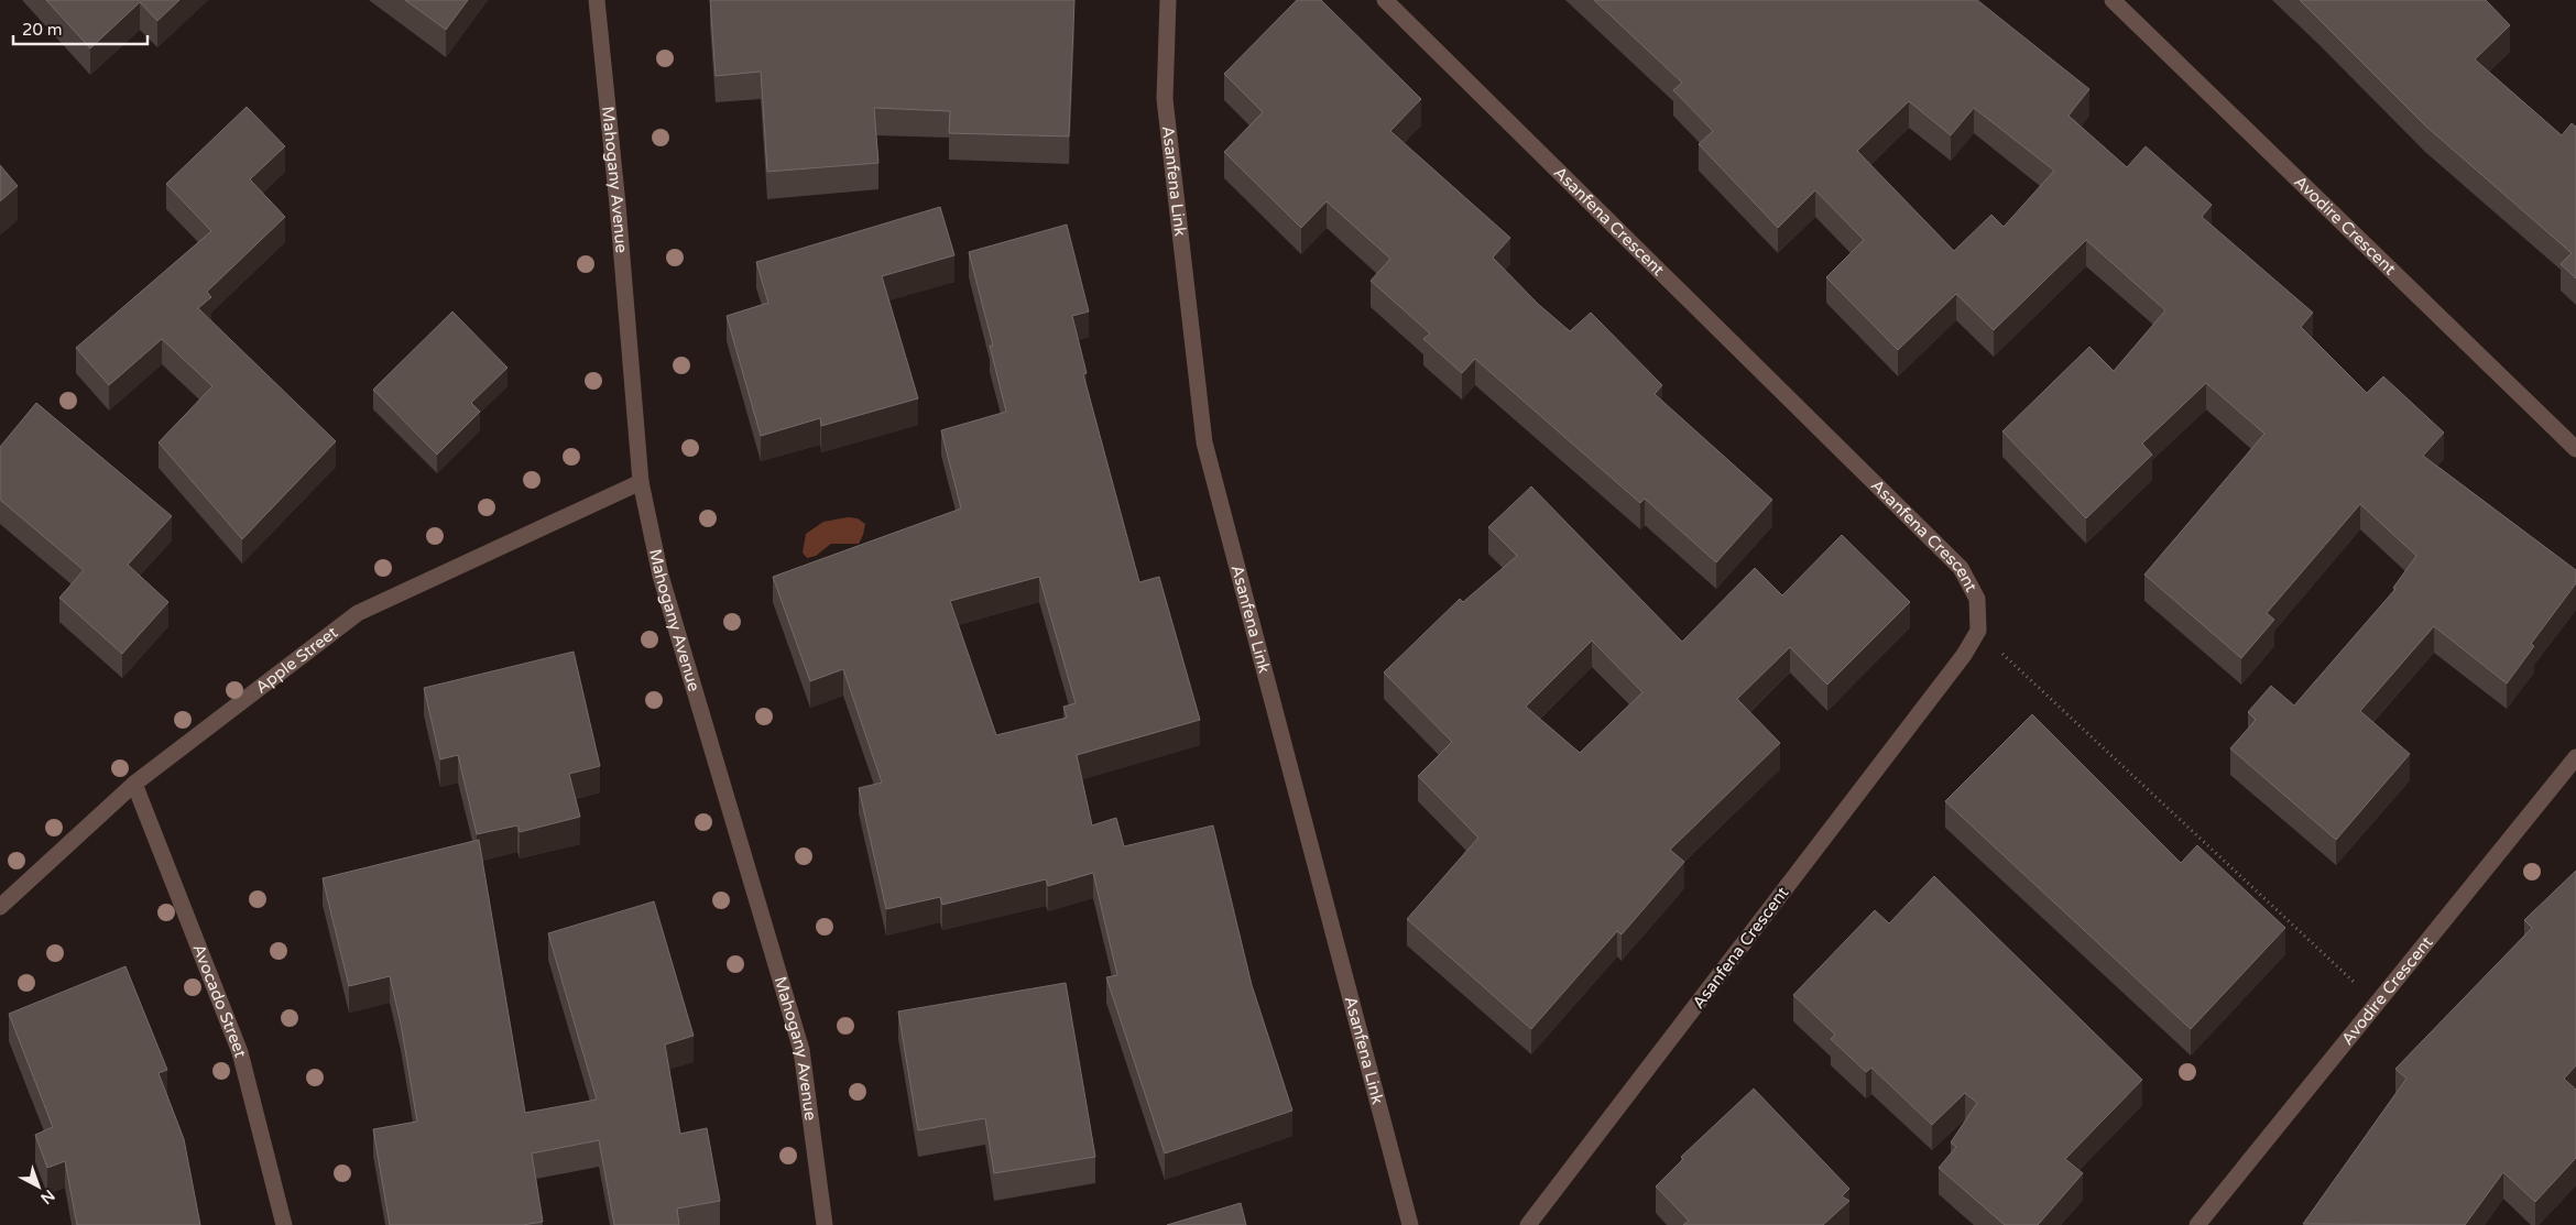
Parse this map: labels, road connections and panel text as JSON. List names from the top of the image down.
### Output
{
  "streets": {
    "street": [
      "Mahogany Avenue",
      "Asanfena Link",
      "Asanfena Crescent",
      "Avodire Crescent",
      "Apple Street",
      "Avocado Street"
    ]
  },
  "crossings": [
    ["Mahogany Avenue", "Apple Street"],
    ["Apple Street", "Avocado Street"]
  ],
  "scale_bar": "20 m",
  "north": "bottom right"
}
